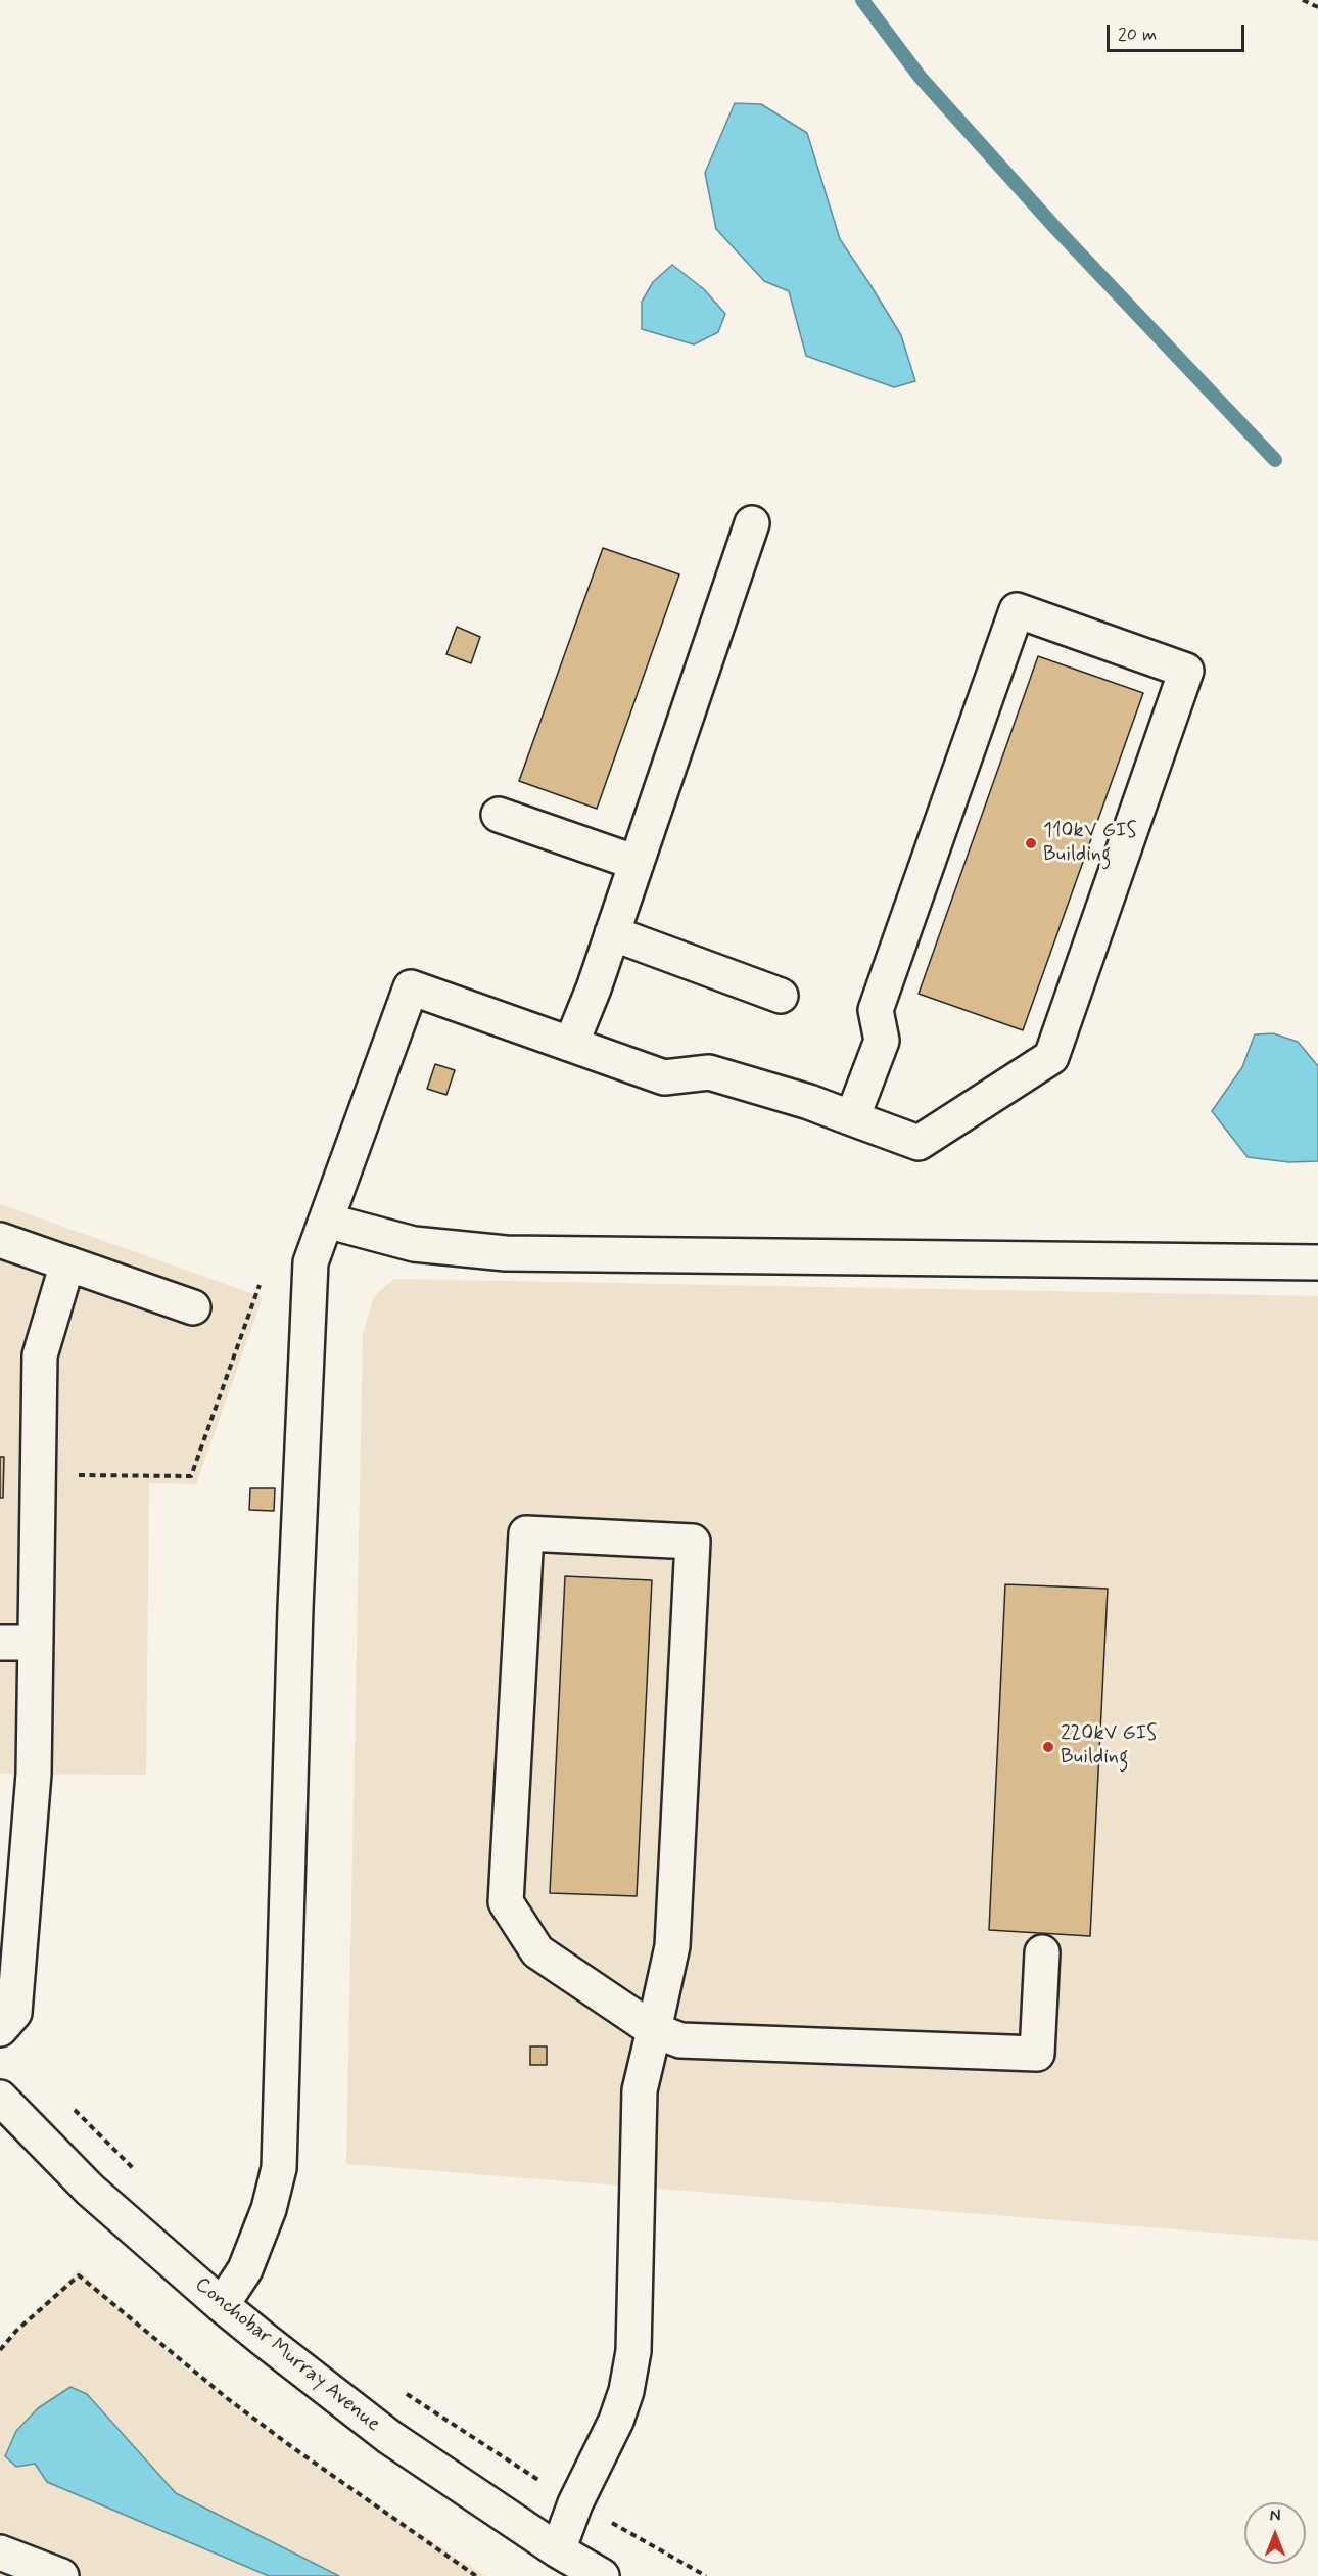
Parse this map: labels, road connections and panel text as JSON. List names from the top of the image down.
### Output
{
  "streets": {
    "street": ["Conchobar Murray Avenue"]
  },
  "places": ["110kV GIS Building", "220kV GIS Building"],
  "scale_bar": "20 m",
  "north": "top"
}
